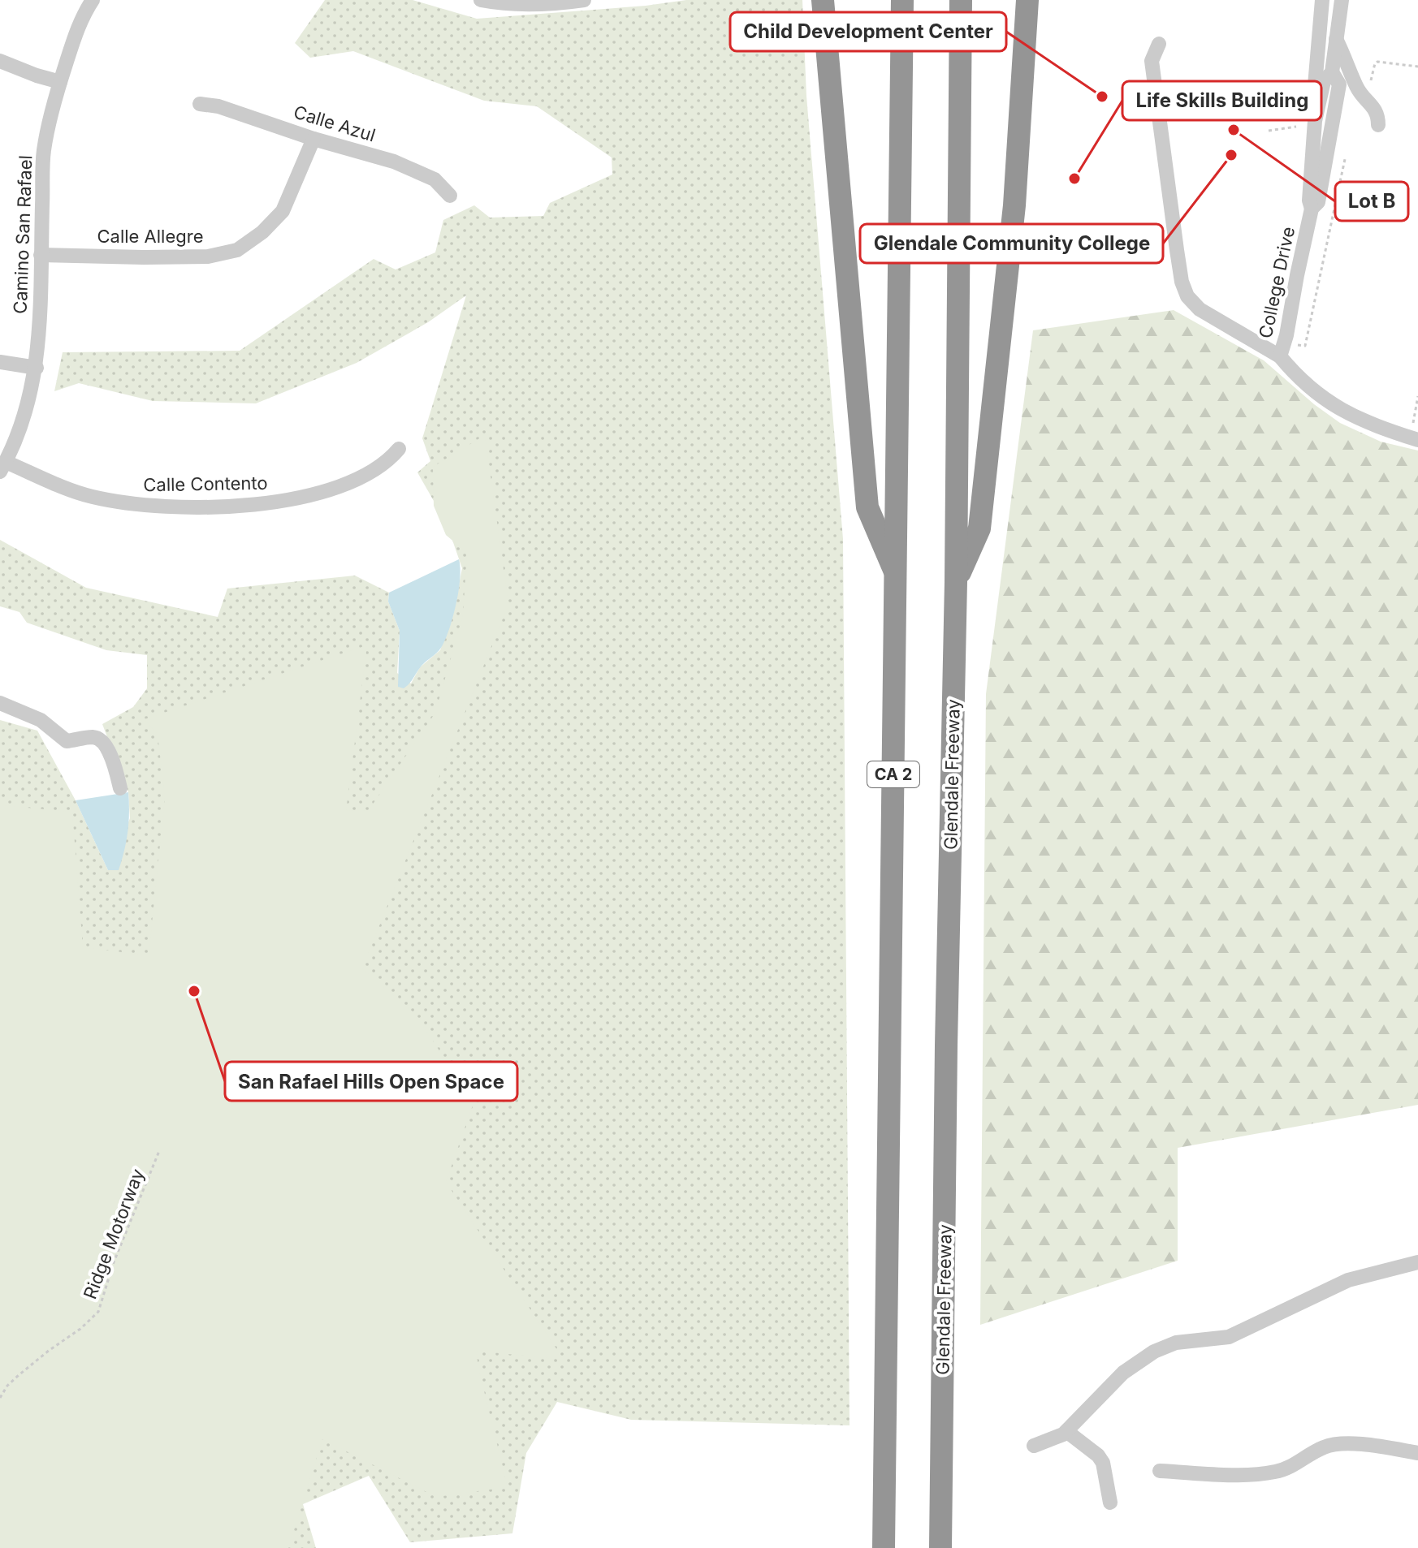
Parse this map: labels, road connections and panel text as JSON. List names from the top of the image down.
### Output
{
  "streets": {
    "highway": ["CA 2", "Glendale Freeway"],
    "street": [
      "Calle Azul",
      "Camino San Rafael",
      "Calle Allegre",
      "College Drive",
      "Calle Contento"
    ],
    "path": ["Ridge Motorway"]
  },
  "crossings": [
    ["Calle Azul", "Calle Allegre"],
    ["Camino San Rafael", "Calle Allegre"],
    ["Camino San Rafael", "Calle Contento"]
  ],
  "places": [
    "Child Development Center",
    "Lot B",
    "Glendale Community College",
    "Life Skills Building",
    "San Rafael Hills Open Space"
  ]
}
